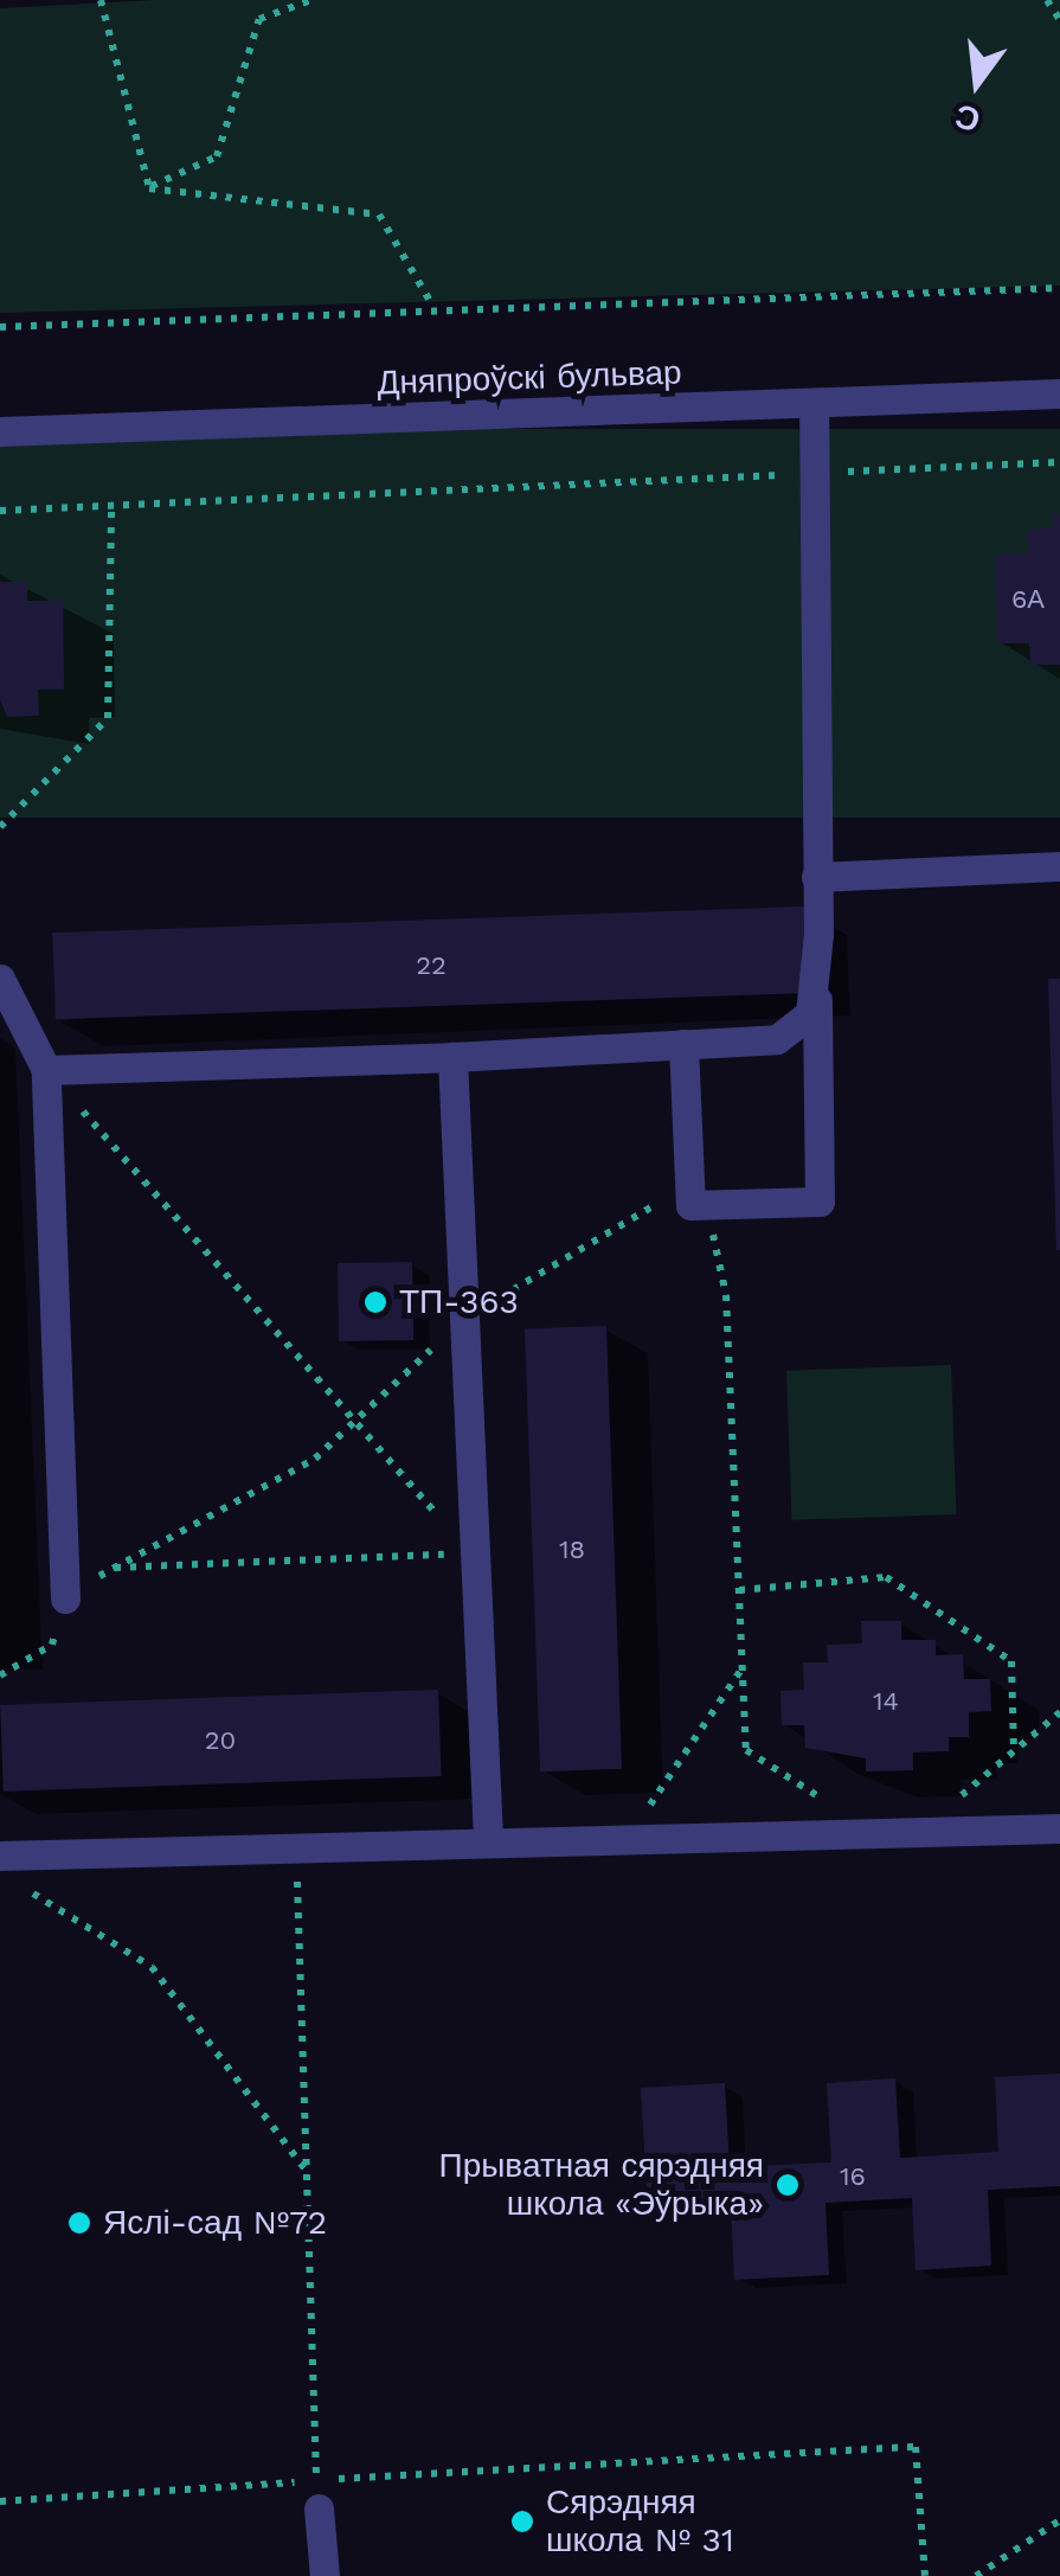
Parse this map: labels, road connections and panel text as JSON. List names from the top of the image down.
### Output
{
  "streets": {
    "street": ["Дняпроўскі бульвар"]
  },
  "places": [
    "ТП-363",
    "Прыватная сярэдняя школа «Эўрыка»",
    "Яслі-сад №72",
    "Сярэдняя школа № 31"
  ],
  "house_numbers": [
    "6А",
    "22",
    "18",
    "14",
    "20",
    "16"
  ],
  "north": "bottom"
}
